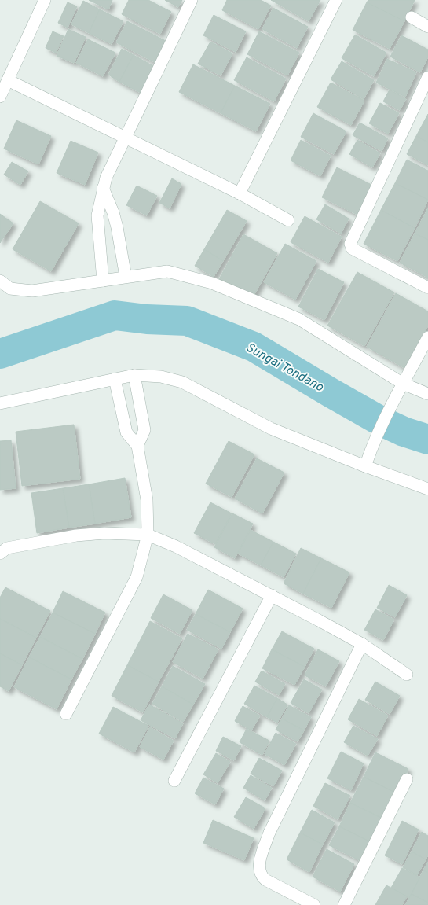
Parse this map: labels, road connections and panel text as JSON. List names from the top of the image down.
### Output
{
  "water": ["Sungai Tondano"]
}
